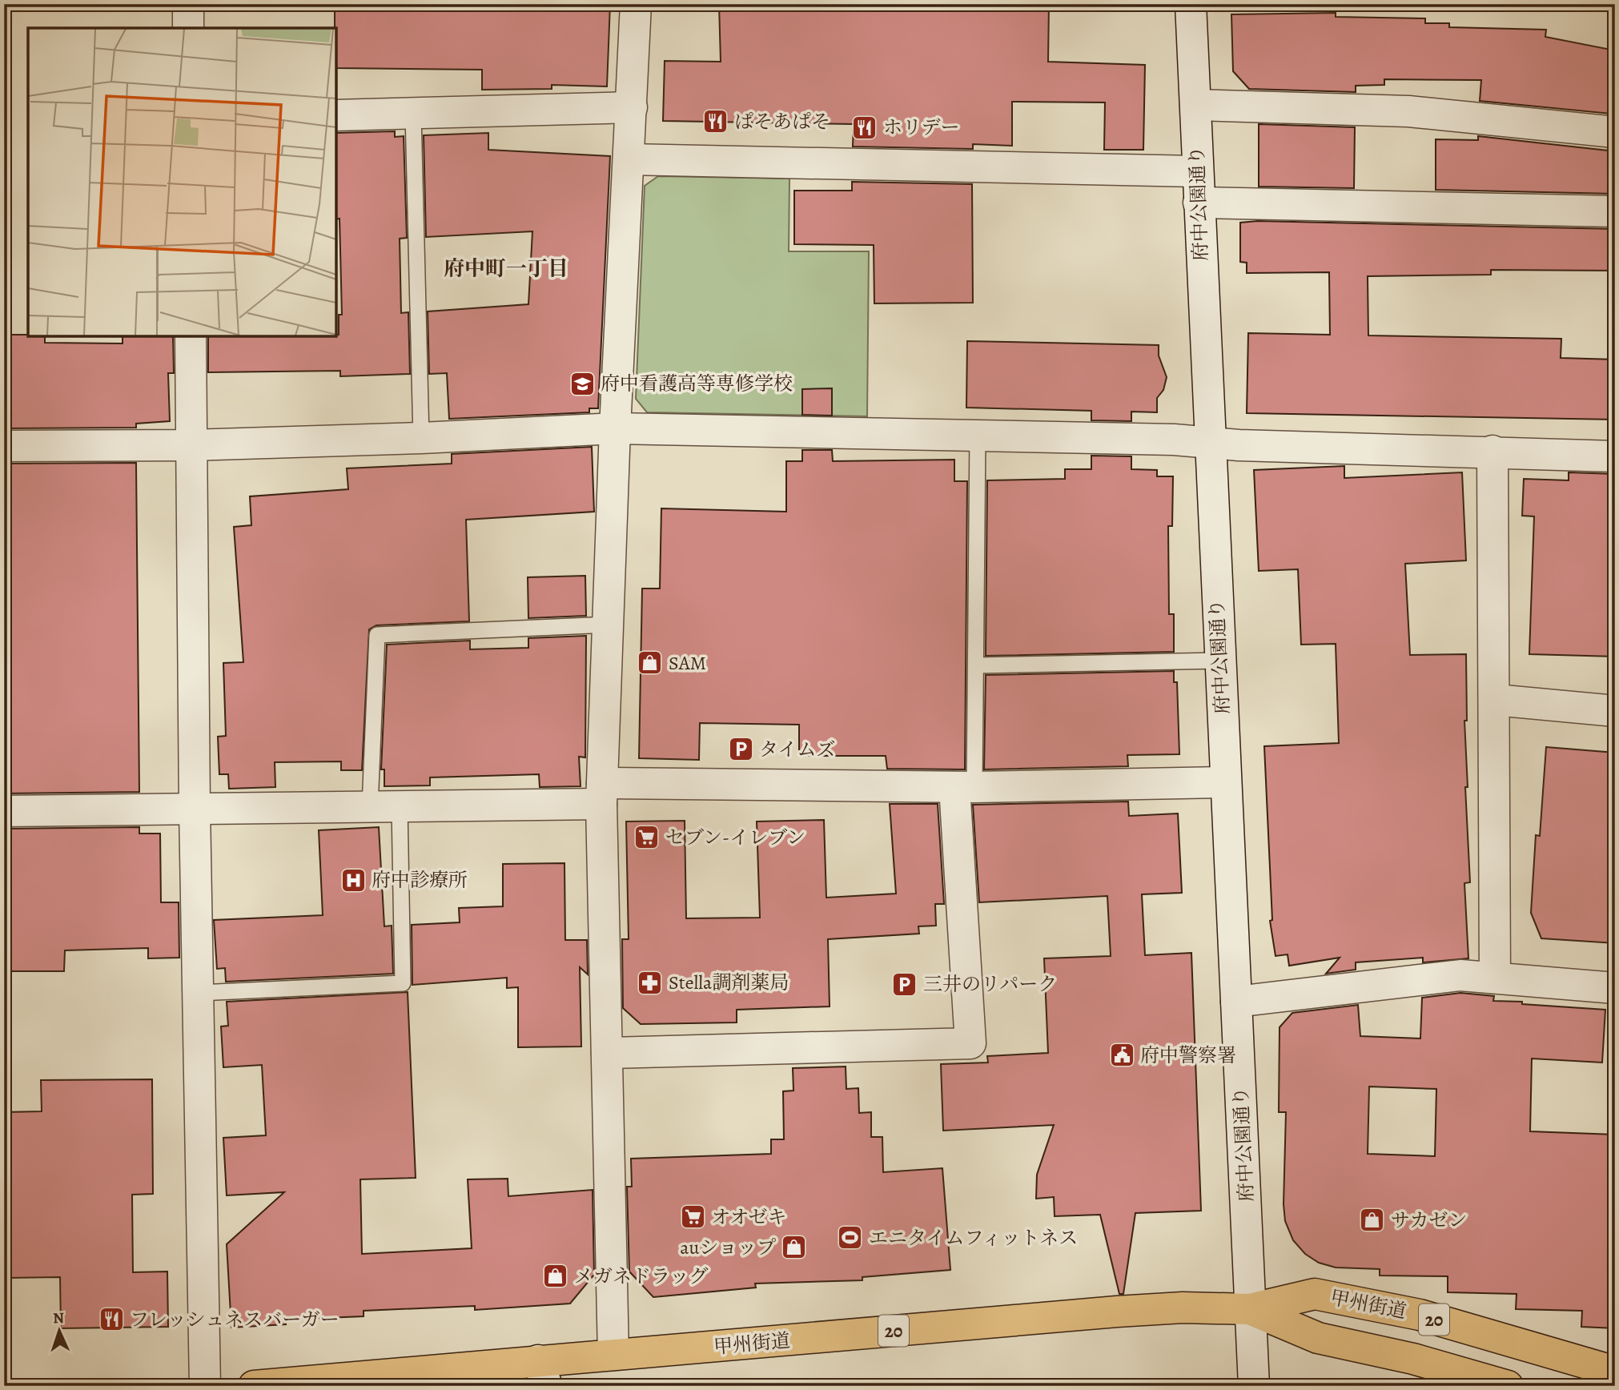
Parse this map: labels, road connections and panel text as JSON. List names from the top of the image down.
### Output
{
  "streets": {
    "highway": ["甲州街道", "20"],
    "street": ["府中公園通り"]
  },
  "crossings": [
    ["府中公園通り", "甲州街道"]
  ],
  "districts": ["府中町一丁目"],
  "places": {
    "restaurant": ["ぱそあぱそ", "ホリデー", "フレッシュネスバーガー"],
    "school or university": ["府中看護高等専修学校"],
    "shop": [
      "SAM",
      "サカゼン",
      "auショップ",
      "メガネドラッグ"
    ],
    "parking": ["タイムズ", "三井のリパーク"],
    "supermarket": ["セブン-イレブン", "オオゼキ"],
    "hospital": ["府中診療所"],
    "pharmacy": ["Stella調剤薬局"],
    "public building": ["府中警察署"],
    "sports": ["エニタイムフィットネス"]
  },
  "north": "top"
}
